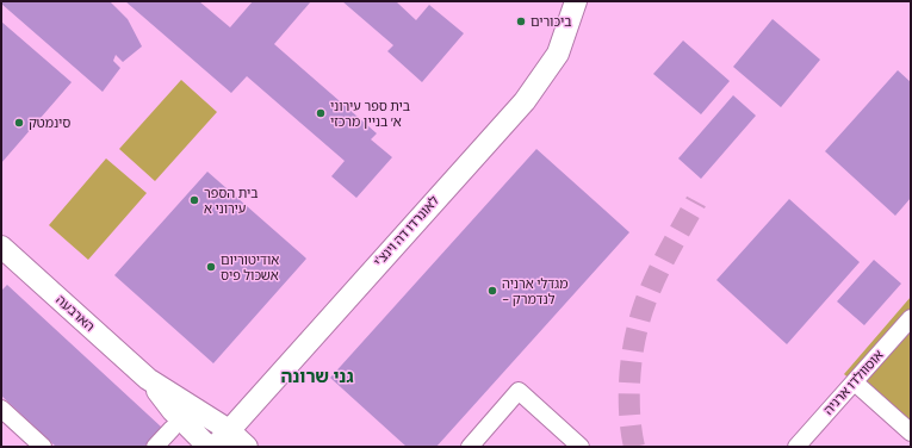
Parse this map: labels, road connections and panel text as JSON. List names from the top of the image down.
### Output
{
  "streets": {
    "street": ["לאונרדו דה וינצ'י", "הארבעה", "אוסוולדו ארניה"]
  },
  "crossings": [
    ["לאונרדו דה וינצ'י", "הארבעה"]
  ],
  "districts": ["גני שרונה"],
  "places": [
    "ביכורים",
    "בית ספר עירוני א׳ בניין מרכזי",
    "סינמטק",
    "בית הספר עירוני א",
    "אודיטוריום אשכול פיס",
    "מגדלי ארניה – לנדמרק"
  ]
}
